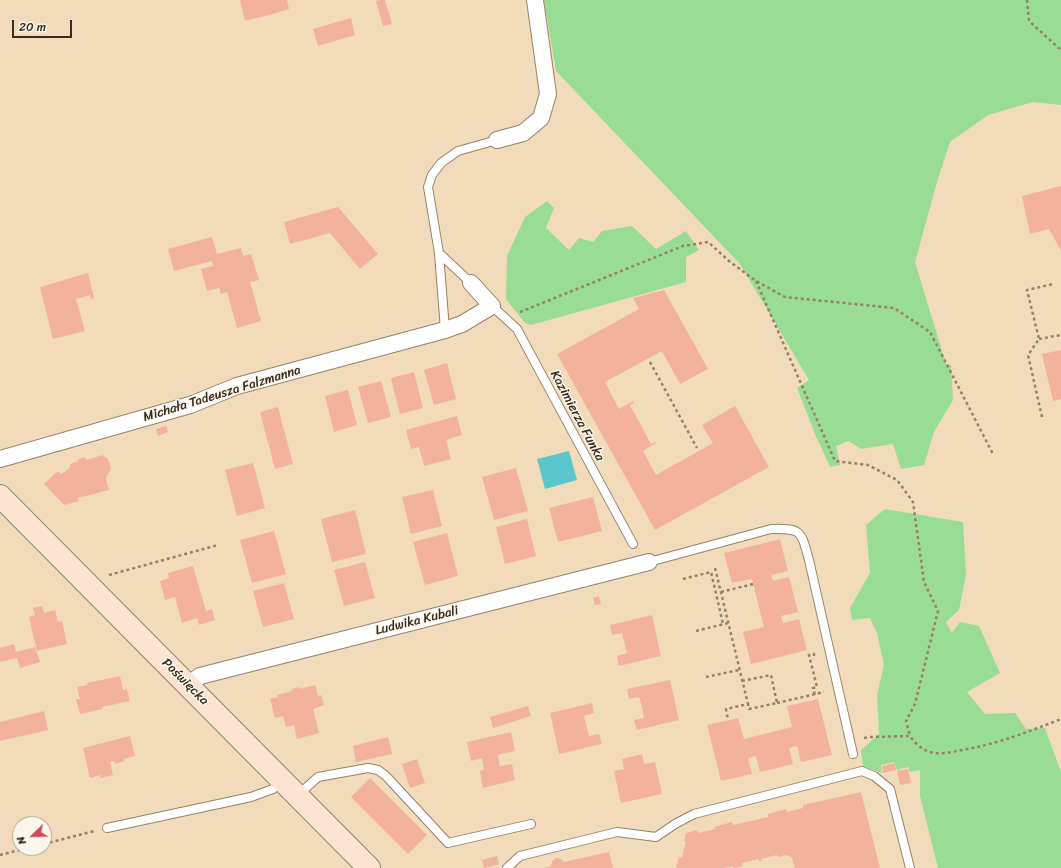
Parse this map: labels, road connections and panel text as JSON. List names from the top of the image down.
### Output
{
  "streets": {
    "street": ["Michała Tadeusza Falzmanna", "Ludwika Kubali", "Poświęcka"],
    "lane": ["Kazimierza Funka"]
  },
  "crossings": [
    ["Michała Tadeusza Falzmanna", "Kazimierza Funka"],
    ["Ludwika Kubali", "Poświęcka"]
  ],
  "scale_bar": "20 m",
  "north": "bottom left"
}
